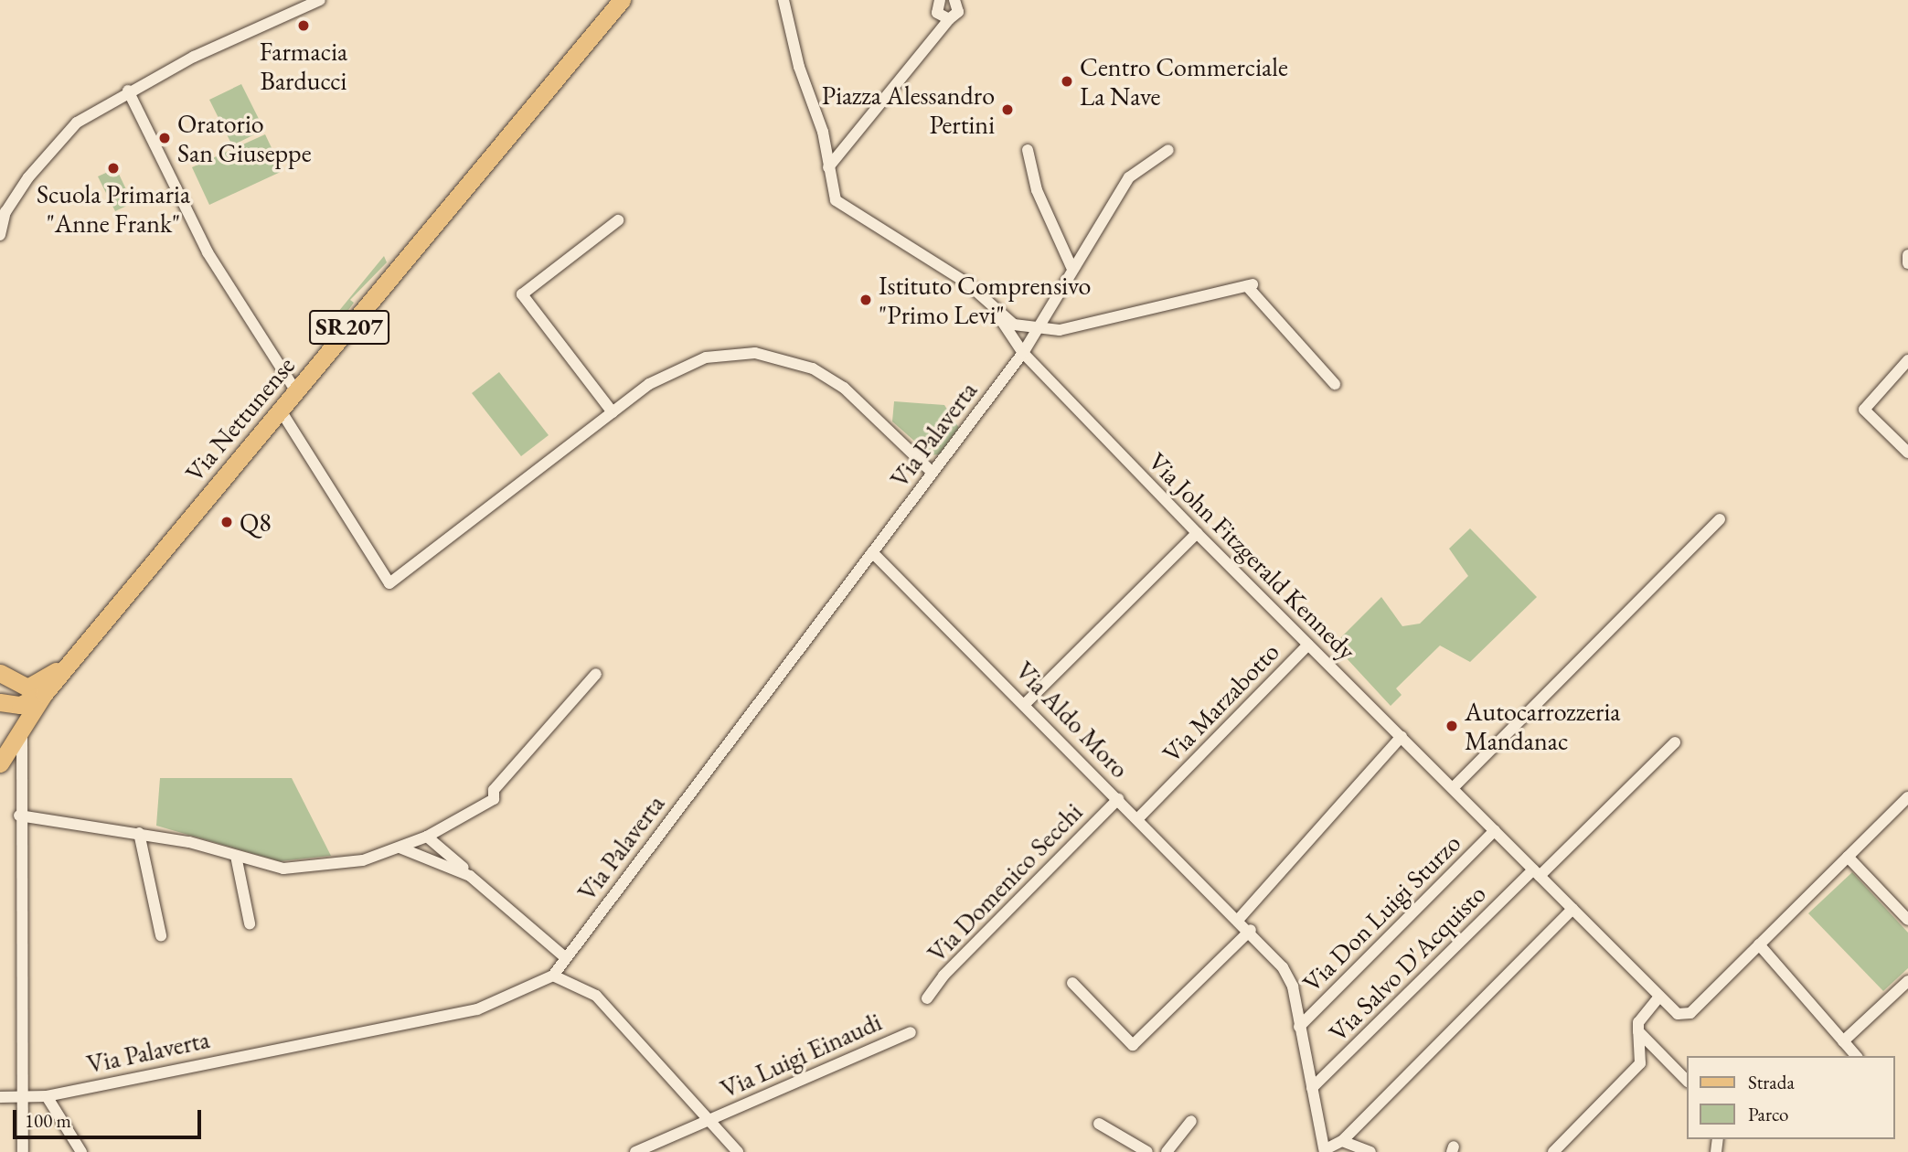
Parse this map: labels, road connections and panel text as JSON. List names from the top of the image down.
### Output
{
  "streets": {
    "main road": ["SR207", "Via Nettunense"],
    "street": [
      "Via Palaverta",
      "Via John Fitzgerald Kennedy",
      "Via Marzabotto",
      "Via Aldo Moro",
      "Via Domenico Secchi",
      "Via Don Luigi Sturzo",
      "Via Salvo D'Acquisto",
      "Via Luigi Einaudi"
    ]
  },
  "crossings": [
    ["Via Palaverta", "Via John Fitzgerald Kennedy"],
    ["Via Palaverta", "Via Aldo Moro"],
    ["Via Palaverta", "Via Luigi Einaudi"],
    ["Via John Fitzgerald Kennedy", "Via Marzabotto"],
    ["Via John Fitzgerald Kennedy", "Via Don Luigi Sturzo"],
    ["Via John Fitzgerald Kennedy", "Via Salvo D'Acquisto"],
    ["Via Marzabotto", "Via Aldo Moro"],
    ["Via Aldo Moro", "Via Domenico Secchi"],
    ["Via Aldo Moro", "Via Don Luigi Sturzo"],
    ["Via Aldo Moro", "Via Salvo D'Acquisto"]
  ],
  "places": [
    "Farmacia Barducci",
    "Centro Commerciale La Nave",
    "Piazza Alessandro Pertini",
    "Oratorio San Giuseppe",
    "Scuola Primaria \"Anne Frank\"",
    "Istituto Comprensivo \"Primo Levi\"",
    "Q8",
    "Autocarrozzeria Mandanac"
  ],
  "legend": ["Strada", "Parco"],
  "scale_bar": "100 m"
}
